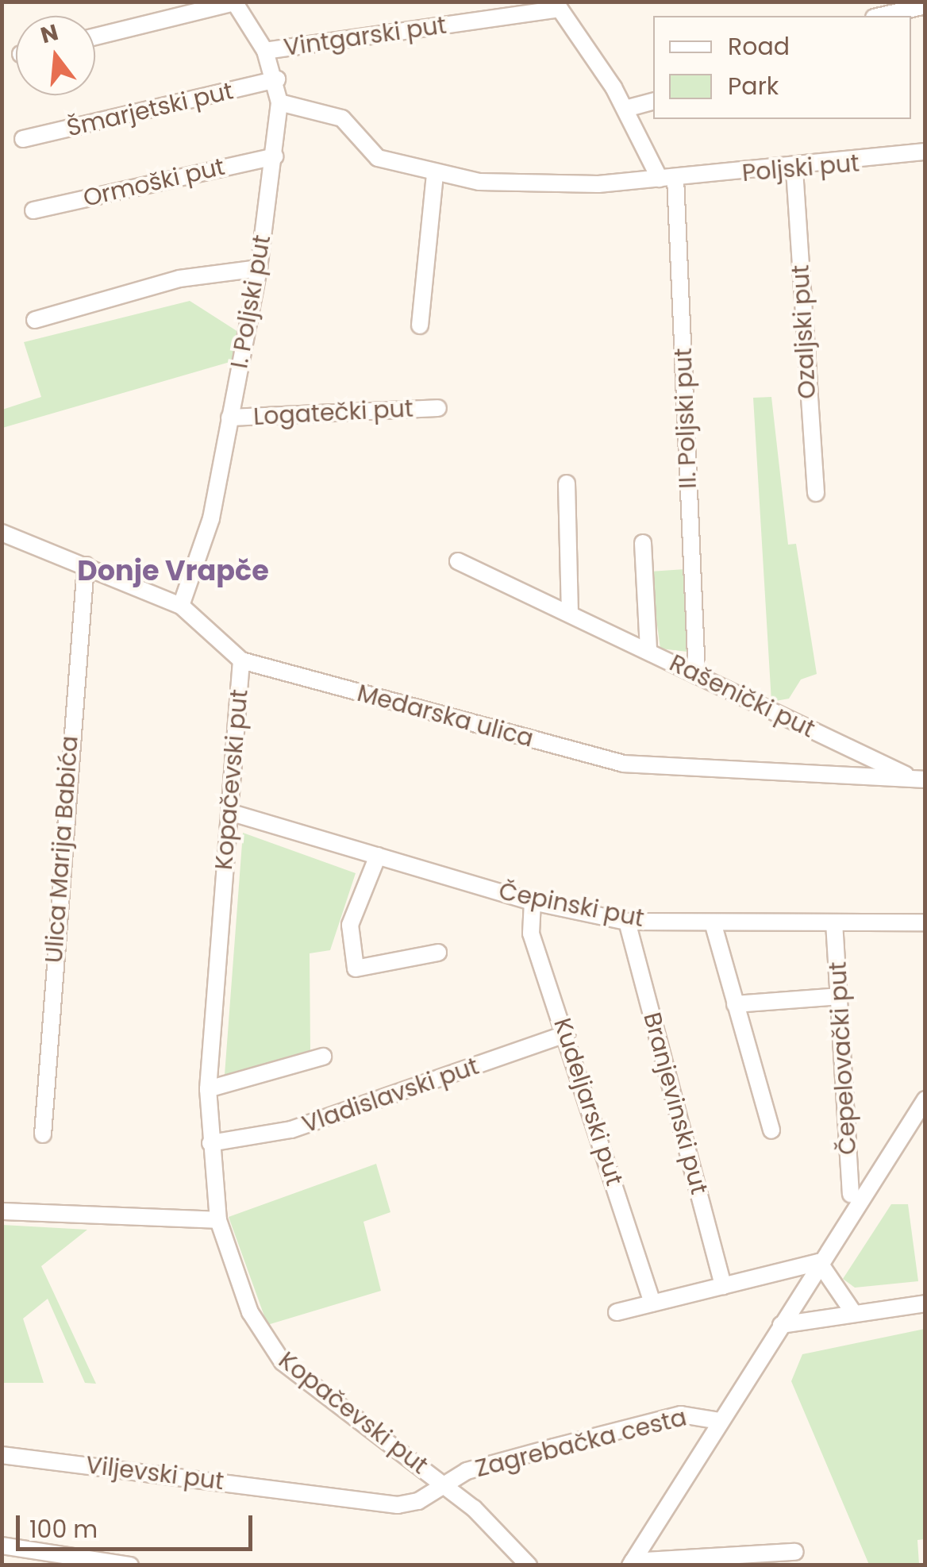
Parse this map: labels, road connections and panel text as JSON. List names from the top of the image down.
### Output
{
  "streets": {
    "street": [
      "Vintgarski put",
      "Šmarjetski put",
      "Poljski put",
      "Ormoški put",
      "I. Poljski put",
      "Ozaljski put",
      "Logatečki put",
      "II. Poljski put",
      "Rašenički put",
      "Medarska ulica",
      "Kopačevski put",
      "Ulica Marija Babića",
      "Čepinski put",
      "Čepelovački put",
      "Vladislavski put",
      "Kudeljarski put",
      "Branjevinski put",
      "Zagrebačka cesta",
      "Viljevski put"
    ]
  },
  "crossings": [
    ["Vintgarski put", "I. Poljski put"],
    ["Vintgarski put", "II. Poljski put"],
    ["Šmarjetski put", "I. Poljski put"],
    ["Poljski put", "Ozaljski put"],
    ["Poljski put", "II. Poljski put"],
    ["Ormoški put", "I. Poljski put"],
    ["I. Poljski put", "Logatečki put"],
    ["I. Poljski put", "Medarska ulica"],
    ["II. Poljski put", "Rašenički put"],
    ["Rašenički put", "Medarska ulica"],
    ["Medarska ulica", "Kopačevski put"],
    ["Medarska ulica", "Ulica Marija Babića"],
    ["Kopačevski put", "Čepinski put"],
    ["Kopačevski put", "Vladislavski put"],
    ["Kopačevski put", "Zagrebačka cesta"],
    ["Kopačevski put", "Viljevski put"],
    ["Čepinski put", "Čepelovački put"],
    ["Čepinski put", "Kudeljarski put"],
    ["Čepinski put", "Branjevinski put"],
    ["Vladislavski put", "Kudeljarski put"],
    ["Zagrebačka cesta", "Viljevski put"]
  ],
  "districts": ["Donje Vrapče"],
  "legend": ["Road", "Park"],
  "scale_bar": "100 m",
  "north": "top"
}
